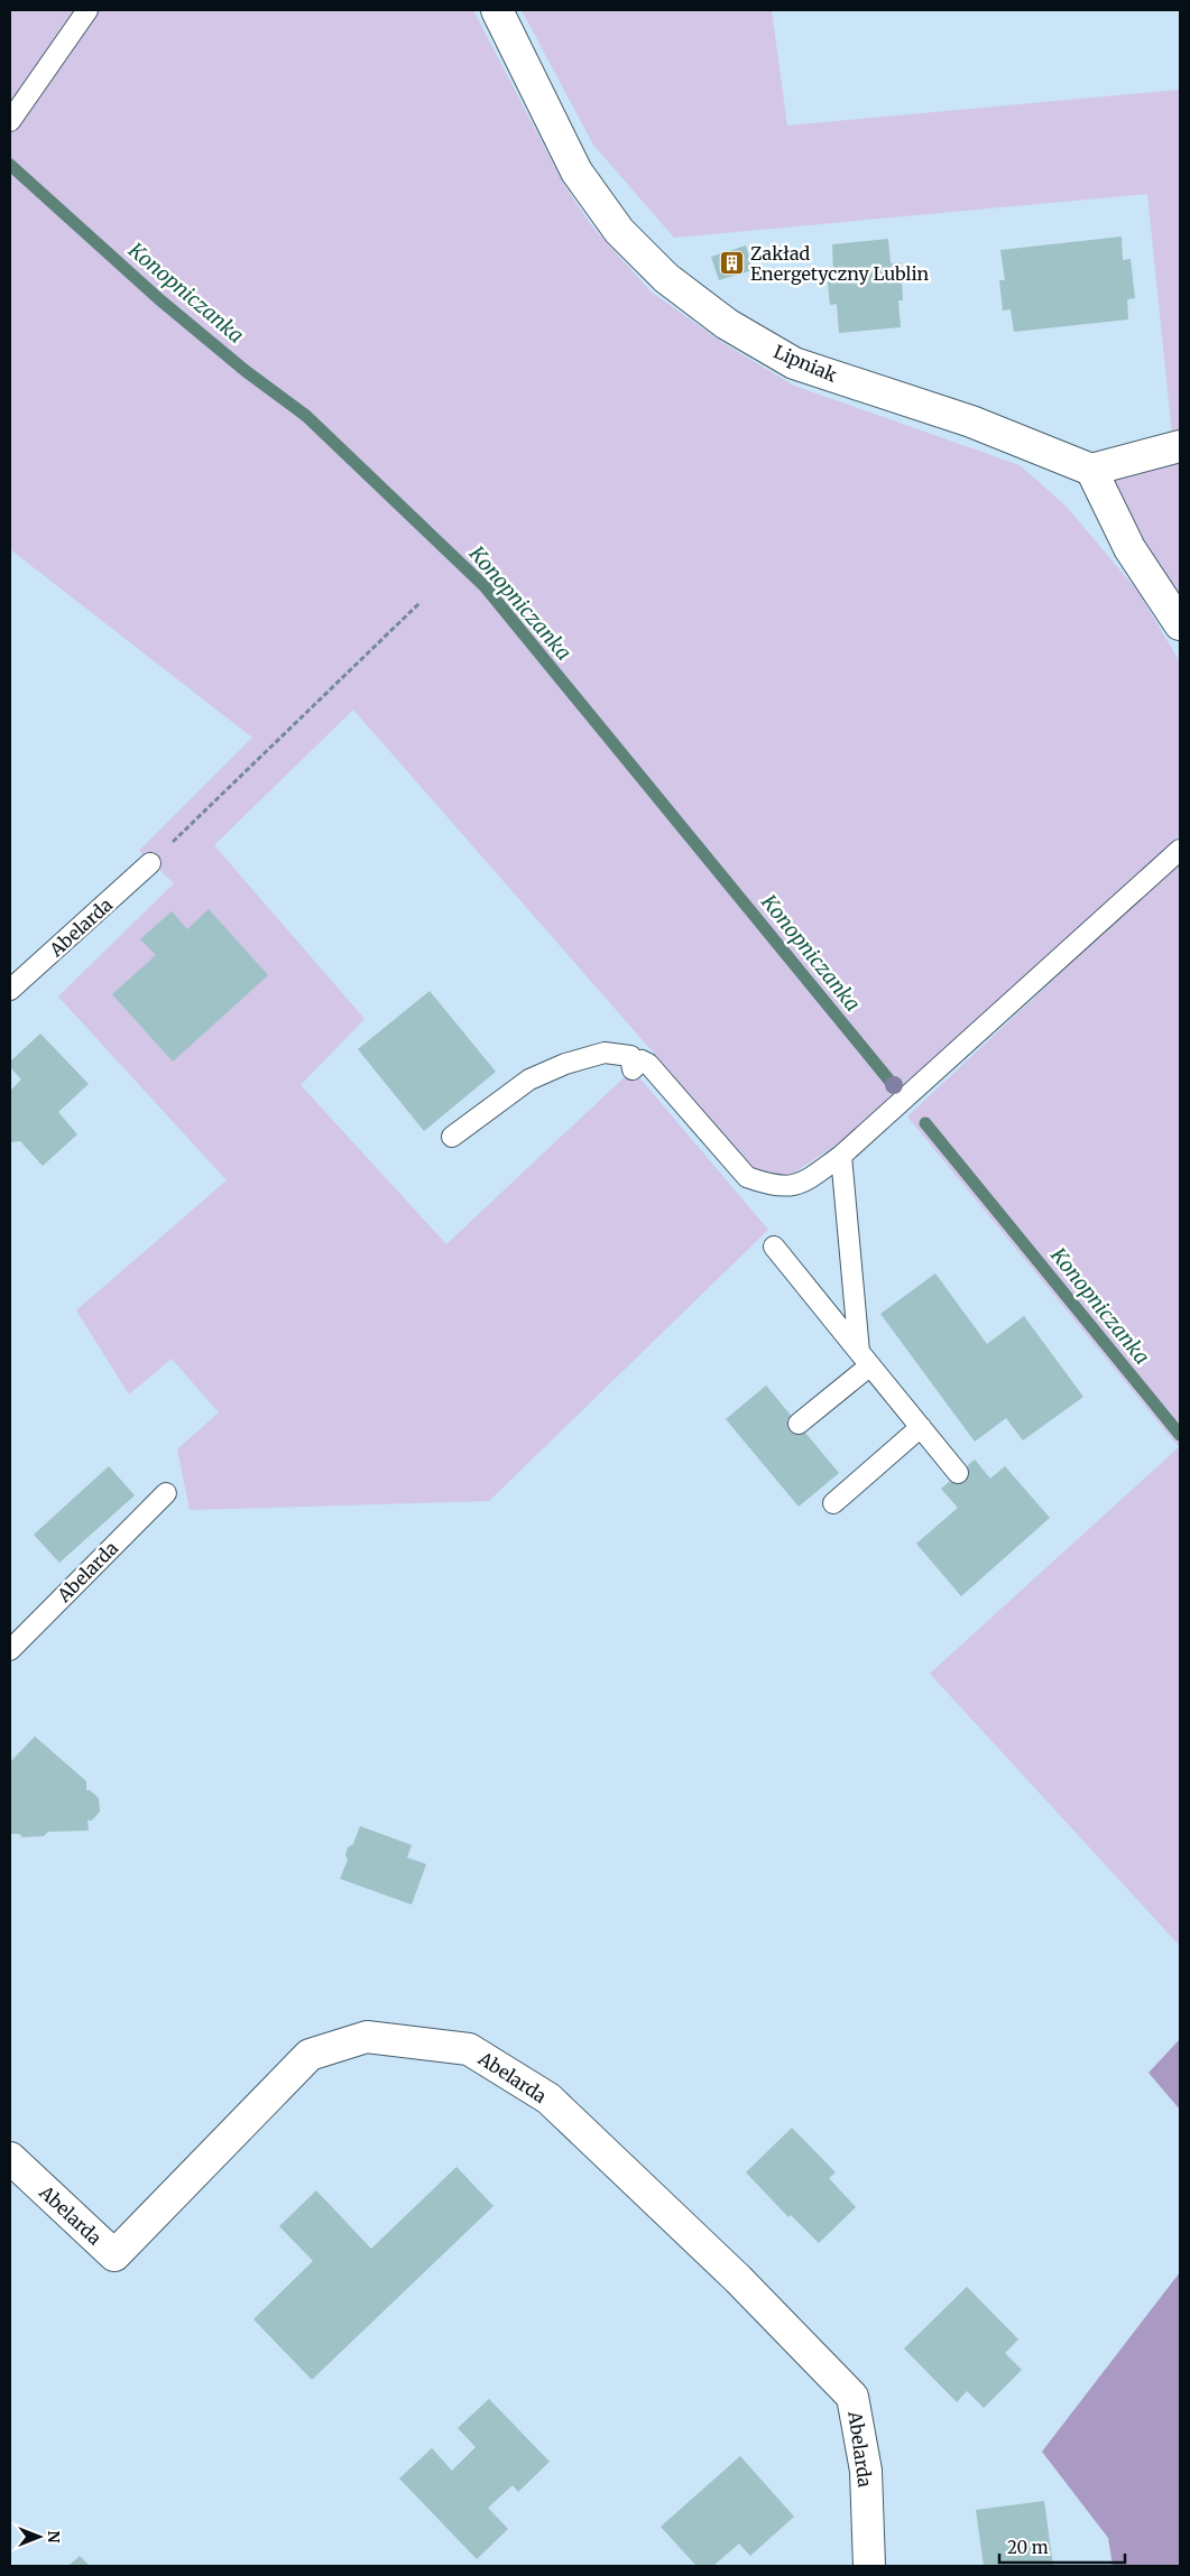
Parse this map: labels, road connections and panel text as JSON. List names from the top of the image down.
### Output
{
  "streets": {
    "street": ["Lipniak", "Abelarda"]
  },
  "water": ["Konopniczanka"],
  "places": {
    "building": ["Zakład Energetyczny Lublin"]
  },
  "scale_bar": "20 m",
  "north": "right"
}
